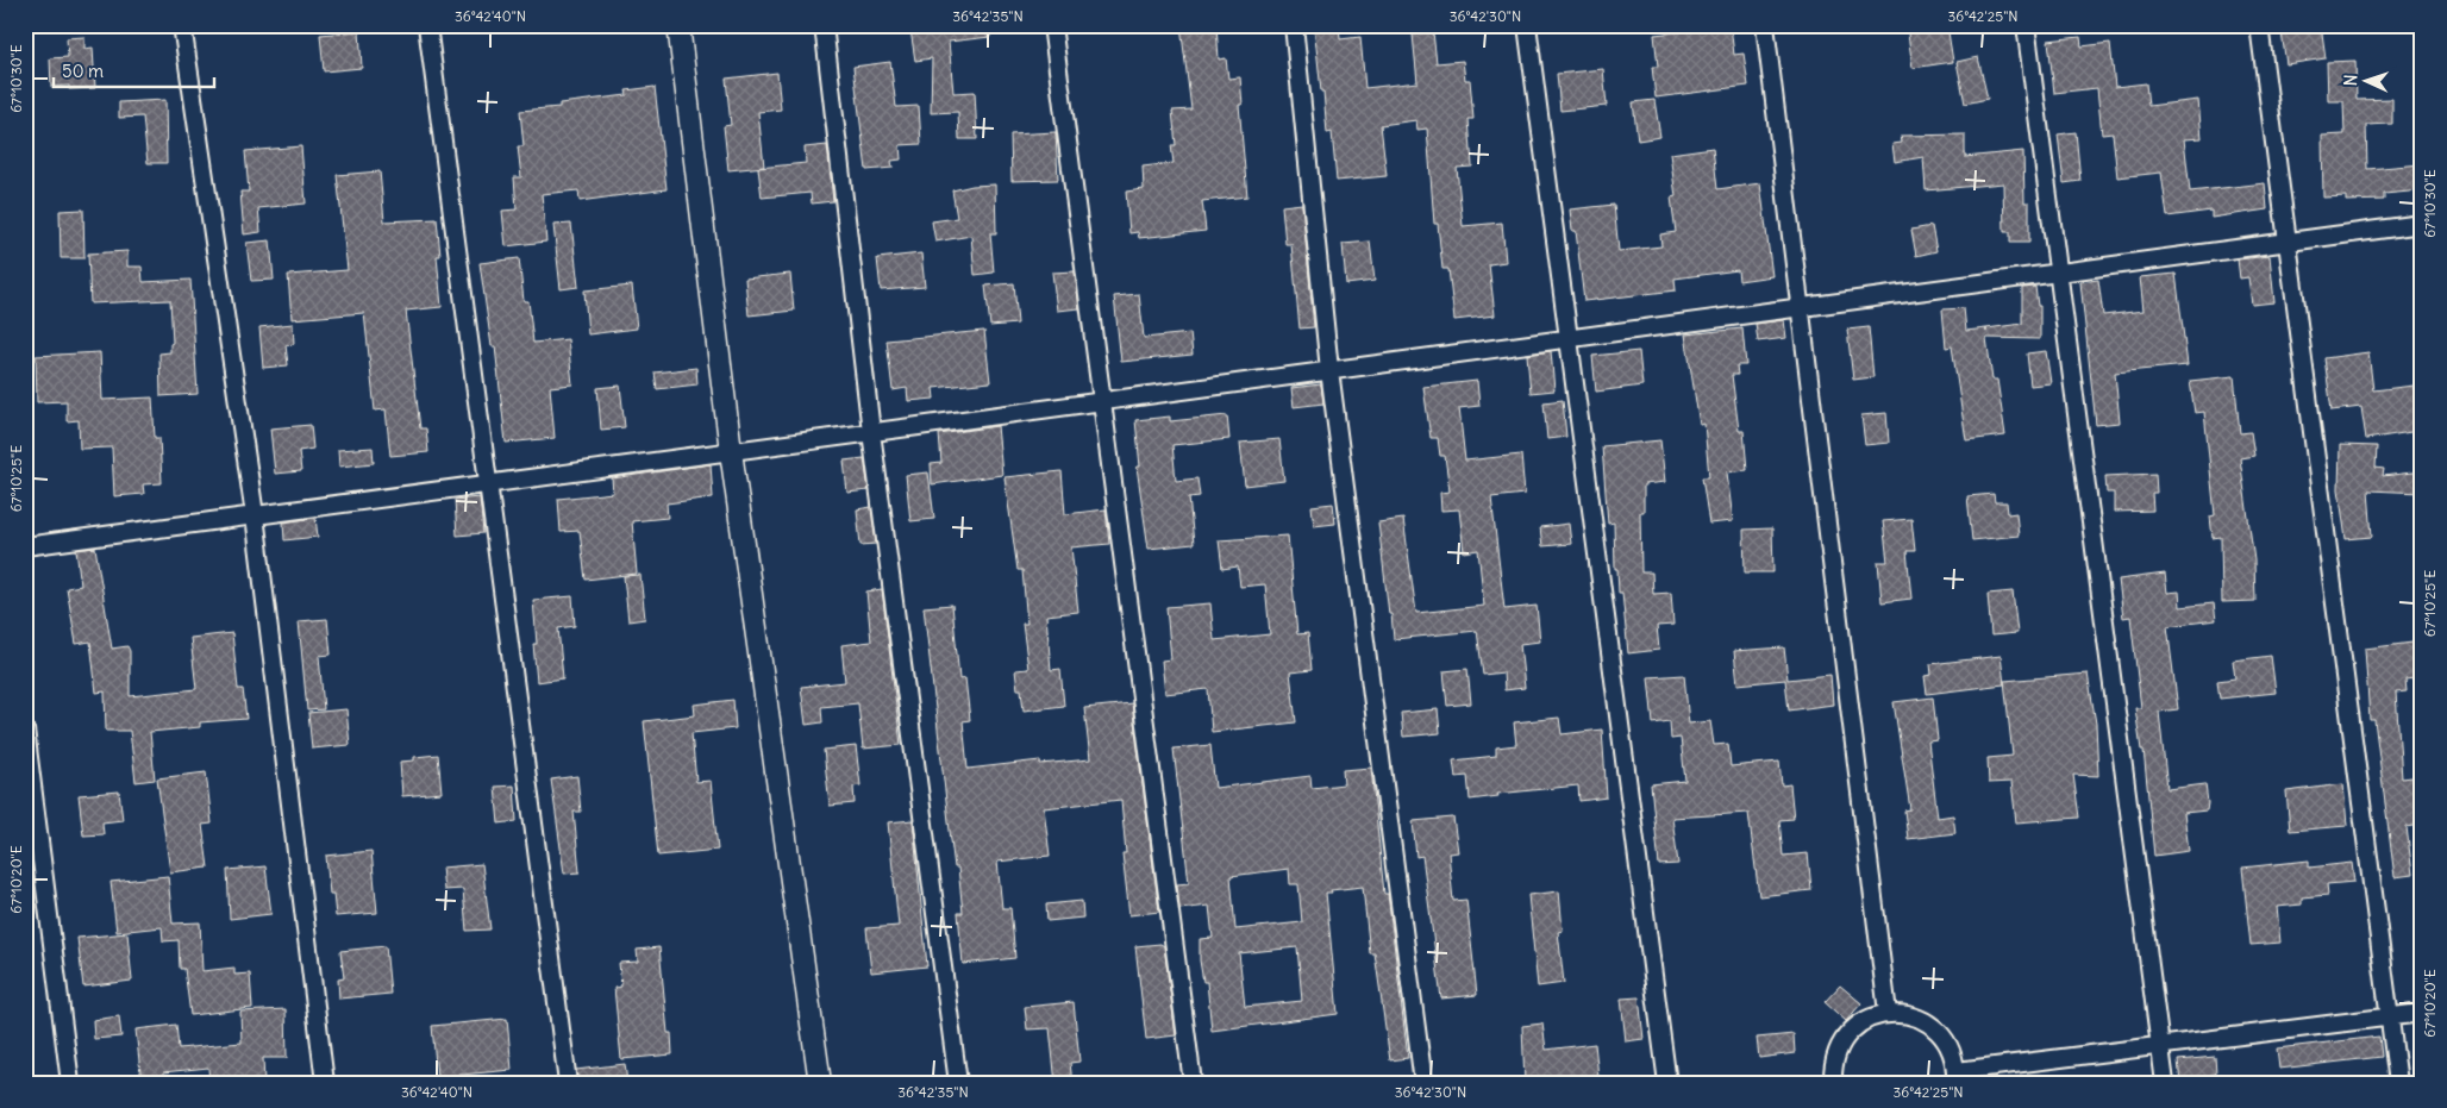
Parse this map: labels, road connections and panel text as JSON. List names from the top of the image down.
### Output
{
  "scale_bar": "50 m",
  "north": "left",
  "coordinates": [
    "36°42'40\"N",
    "36°42'35\"N",
    "36°42'30\"N",
    "36°42'25\"N",
    "67°10'30\"E",
    "67°10'25\"E",
    "67°10'20\"E"
  ]
}
